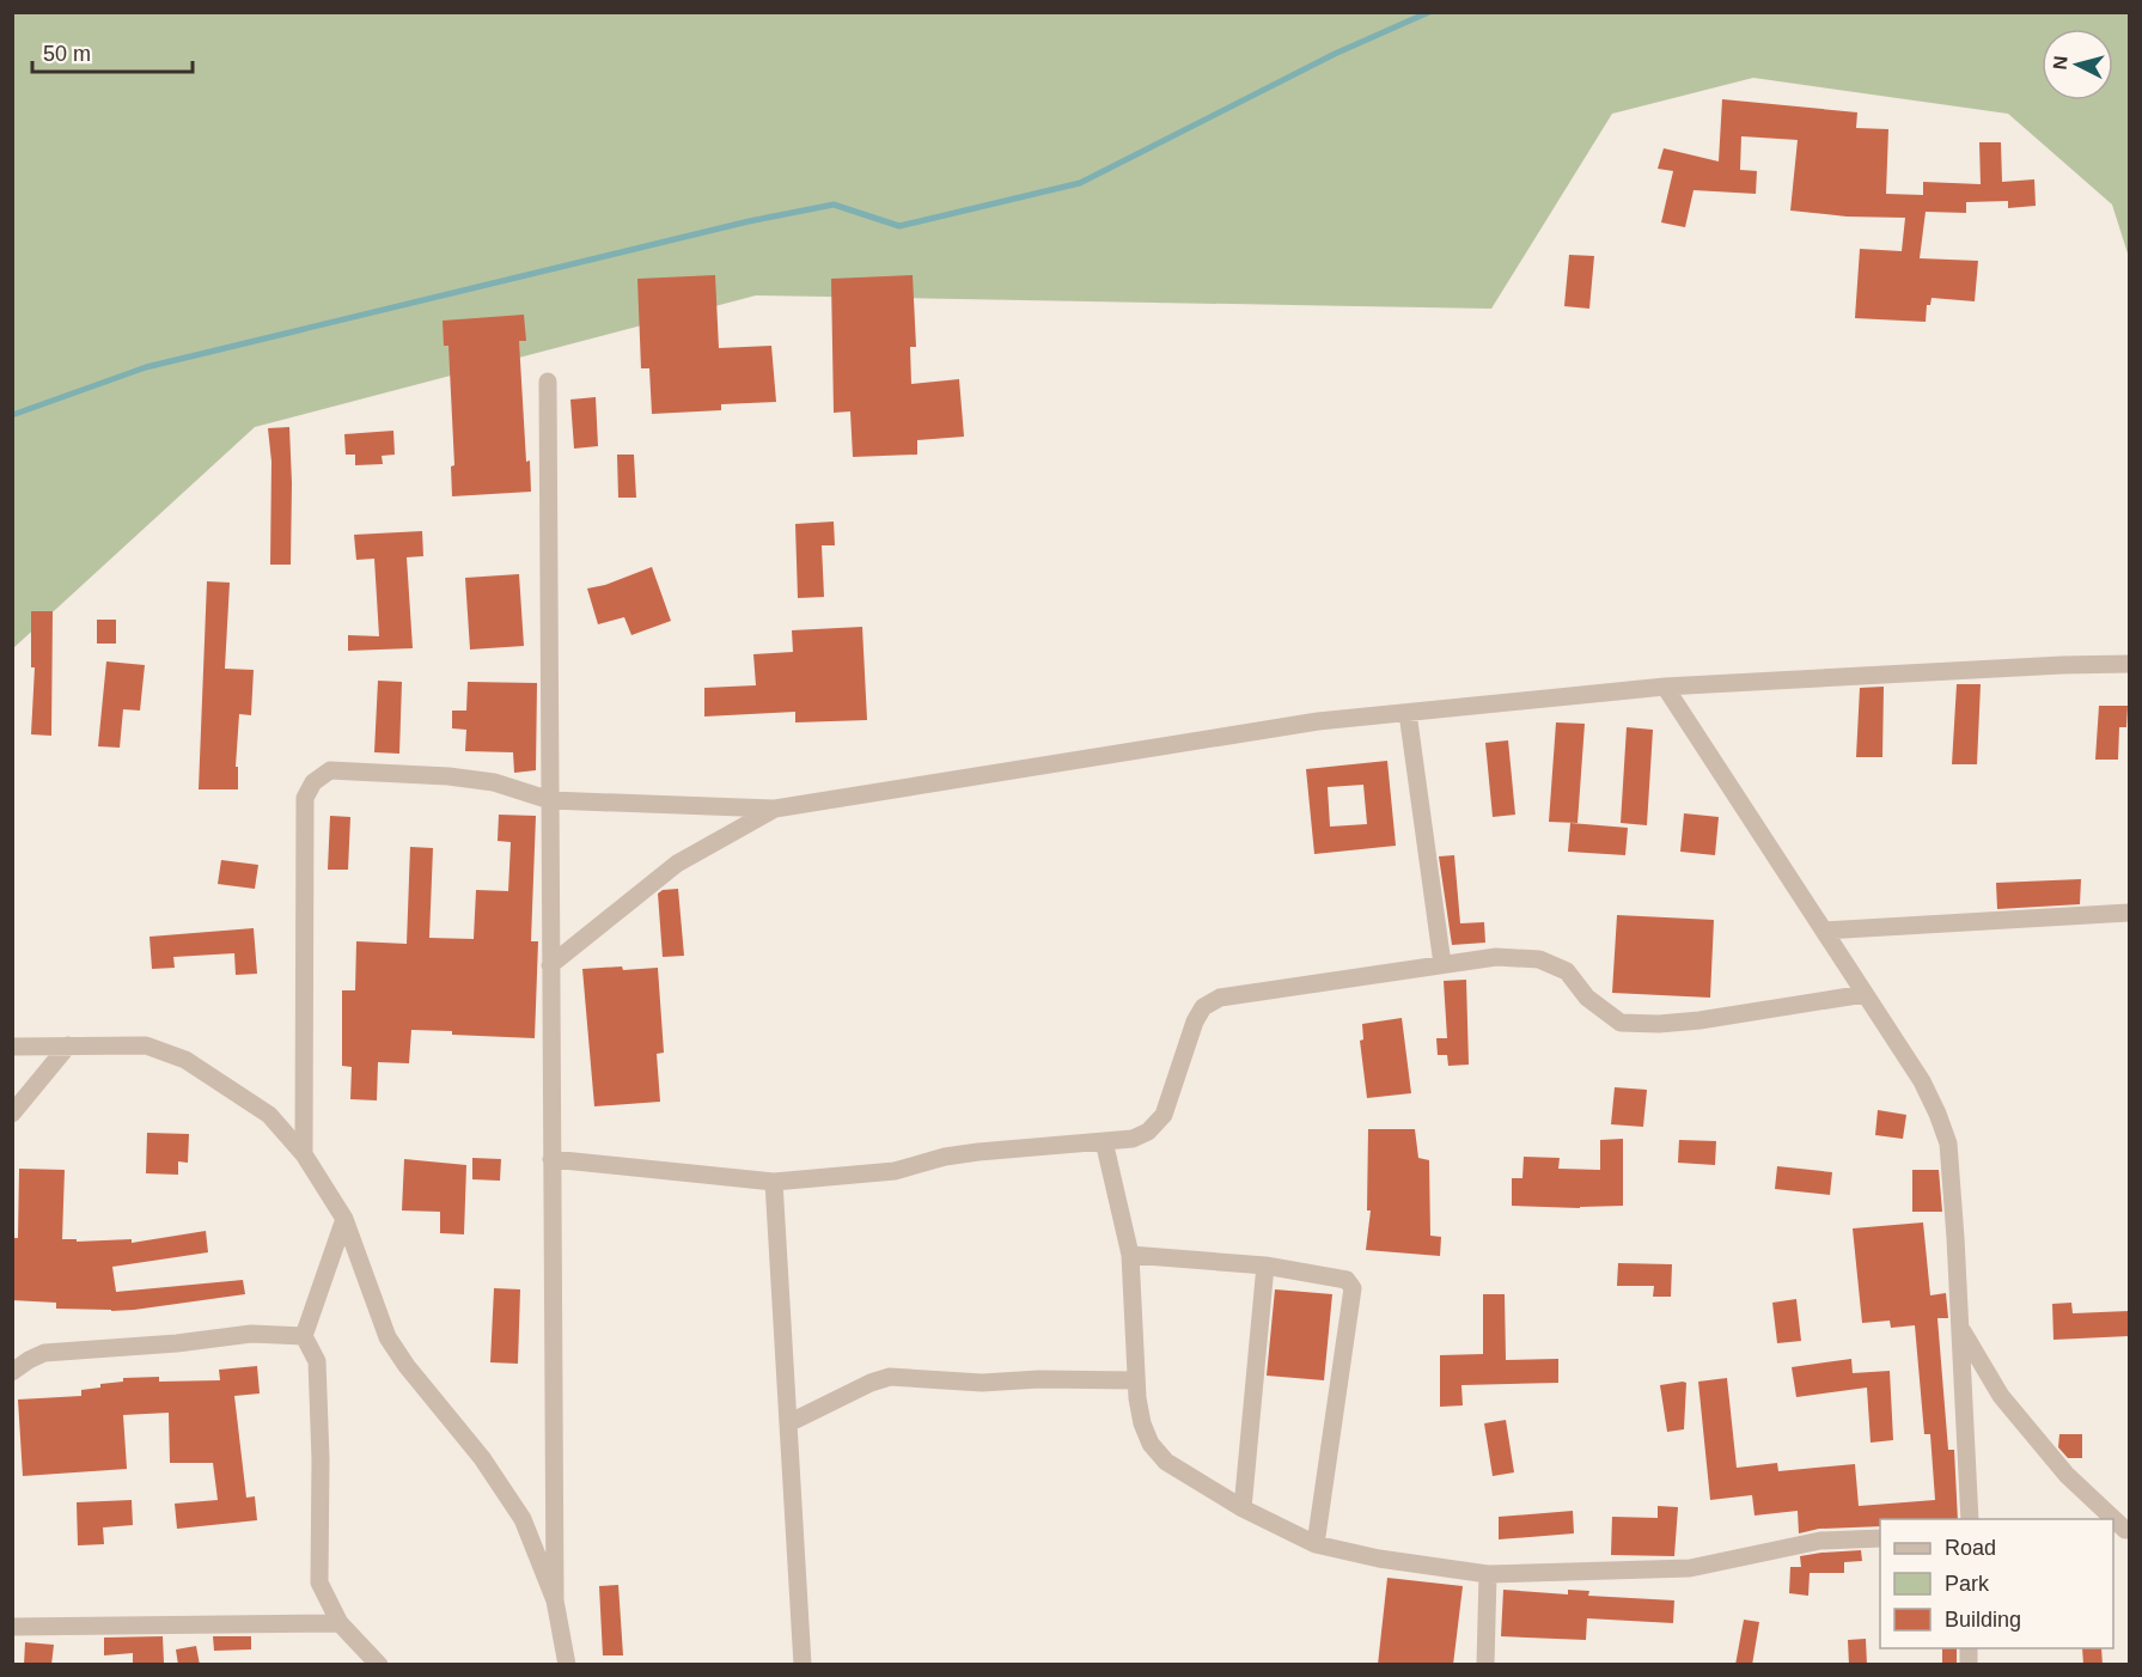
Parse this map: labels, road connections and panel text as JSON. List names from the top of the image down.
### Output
{
  "legend": ["Road", "Park", "Building"],
  "scale_bar": "50 m",
  "north": "left"
}
